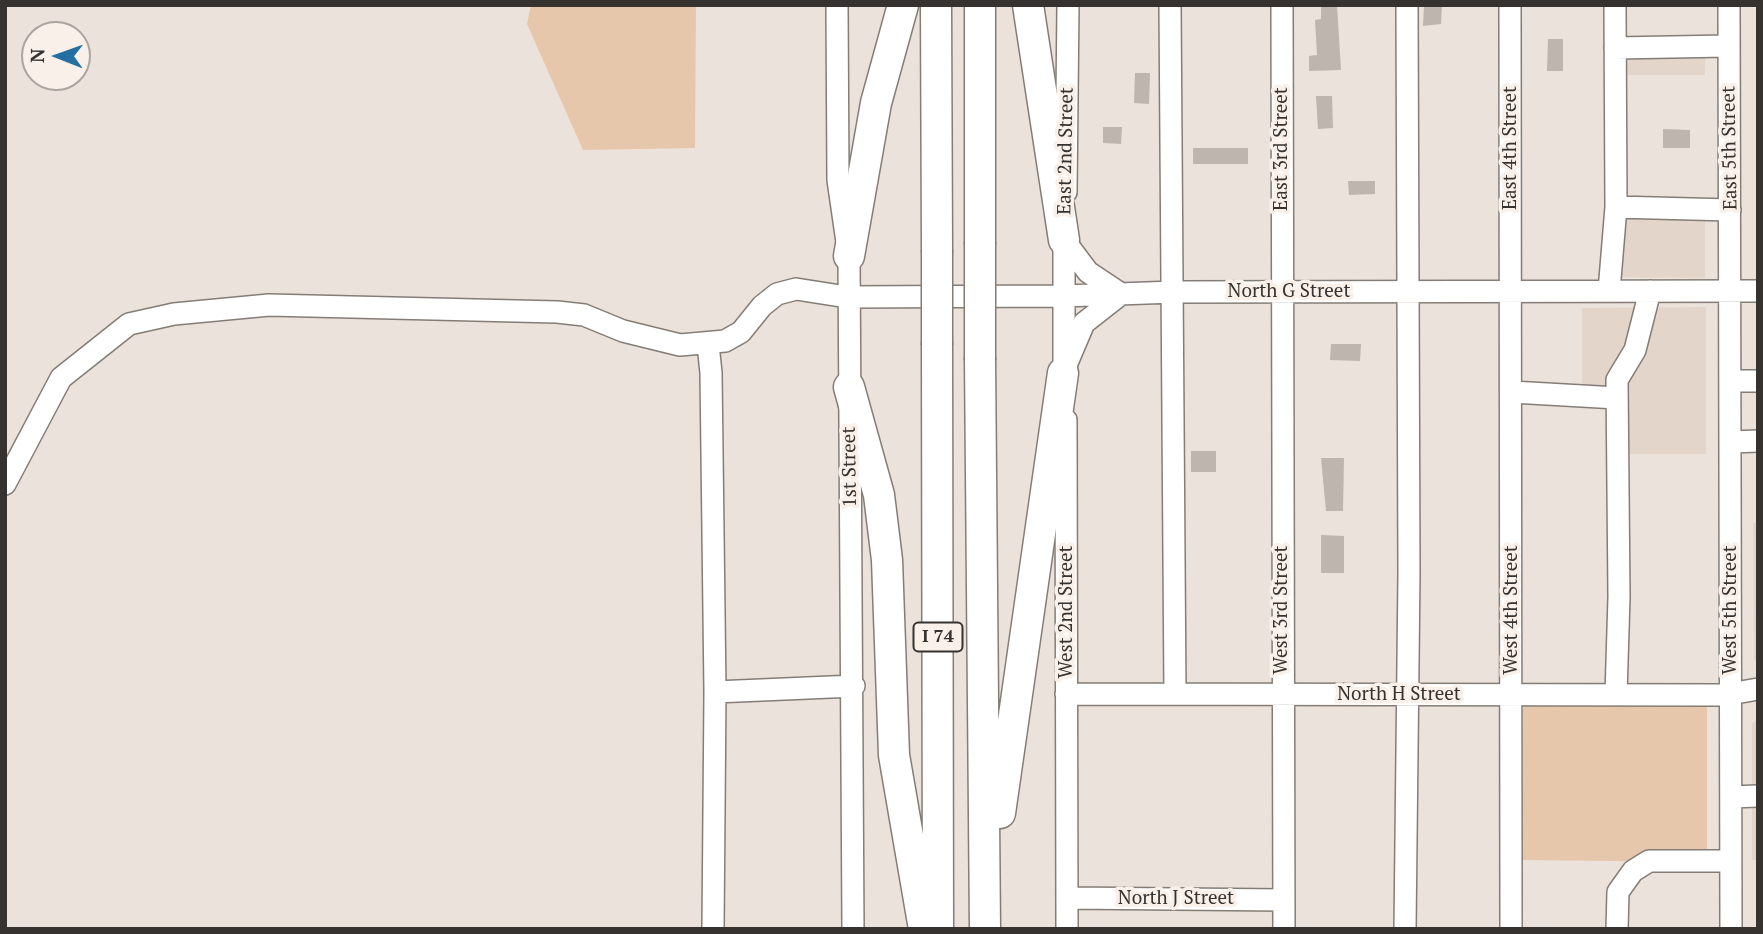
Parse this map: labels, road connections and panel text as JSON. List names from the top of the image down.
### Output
{
  "streets": {
    "highway": ["I 74"],
    "street": [
      "East 4th Street",
      "East 5th Street",
      "East 3rd Street",
      "East 2nd Street",
      "North G Street",
      "1st Street",
      "West 3rd Street",
      "West 4th Street",
      "West 5th Street",
      "West 2nd Street",
      "North H Street",
      "North J Street"
    ]
  },
  "crossings": [
    ["East 4th Street", "North G Street"],
    ["East 4th Street", "West 4th Street"],
    ["East 5th Street", "North G Street"],
    ["East 5th Street", "West 5th Street"],
    ["East 3rd Street", "North G Street"],
    ["East 3rd Street", "West 3rd Street"],
    ["East 2nd Street", "North G Street"],
    ["East 2nd Street", "West 2nd Street"],
    ["North G Street", "1st Street"],
    ["North G Street", "West 3rd Street"],
    ["North G Street", "West 4th Street"],
    ["North G Street", "West 5th Street"],
    ["North G Street", "West 2nd Street"],
    ["West 3rd Street", "North H Street"],
    ["West 3rd Street", "North J Street"],
    ["West 4th Street", "North H Street"],
    ["West 5th Street", "North H Street"],
    ["West 2nd Street", "North H Street"],
    ["West 2nd Street", "North J Street"]
  ],
  "north": "left"
}
